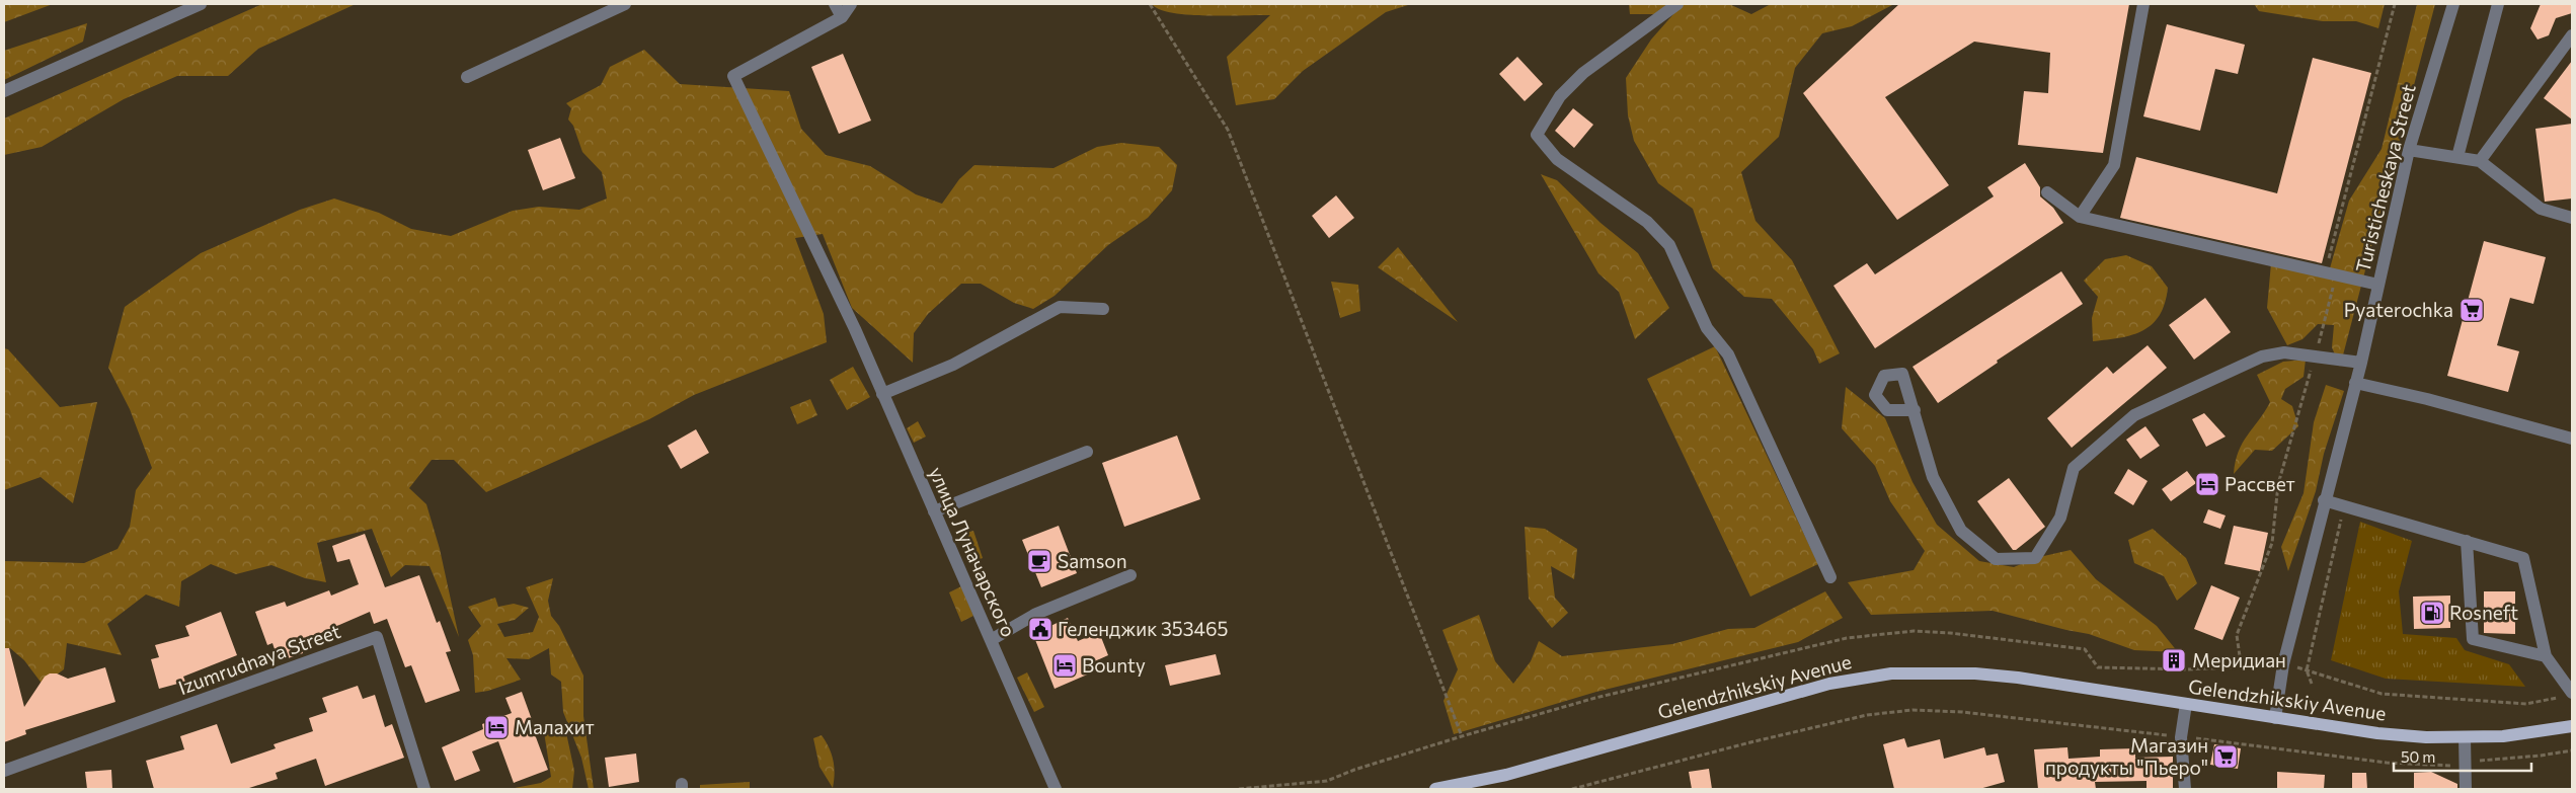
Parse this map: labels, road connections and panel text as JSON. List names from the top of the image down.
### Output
{
  "streets": {
    "main road": ["Gelendzhikskiy Avenue"],
    "street": ["Turisticheskaya Street", "улица Луначарского", "Izumrudnaya Street"]
  },
  "crossings": [
    ["Turisticheskaya Street", "Gelendzhikskiy Avenue"]
  ],
  "places": {
    "supermarket": ["Pyaterochka", "Магазин продукты \"Пьеро\""],
    "hotel": ["Рассвет", "Bounty", "Малахит"],
    "cafe": ["Samson"],
    "fuel station": ["Rosneft"],
    "public building": ["Геленджик 353465"],
    "building": ["Меридиан"]
  },
  "scale_bar": "50 m"
}
